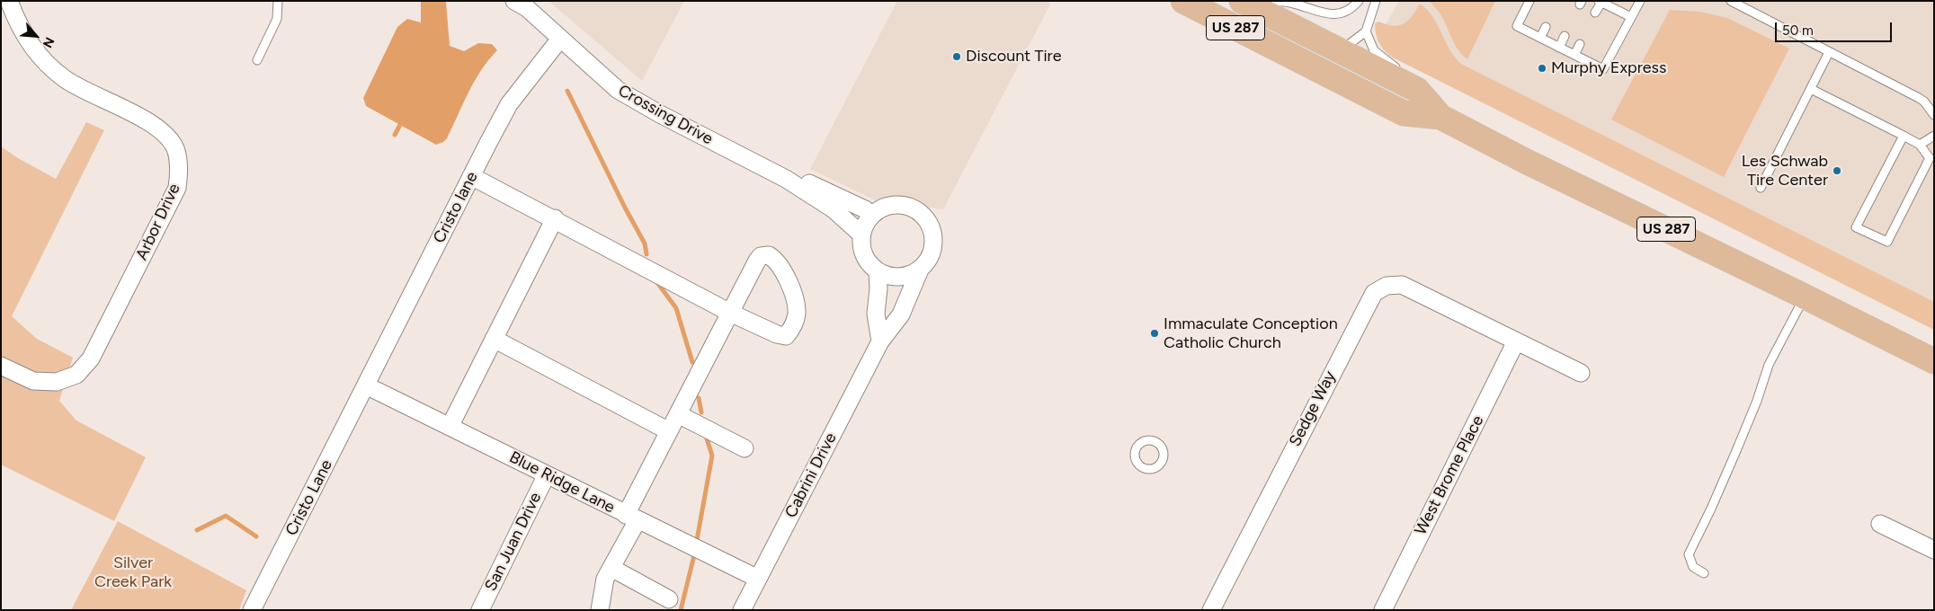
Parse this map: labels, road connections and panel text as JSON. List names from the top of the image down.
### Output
{
  "streets": {
    "main road": ["US 287"],
    "street": [
      "Crossing Drive",
      "Cristo lane",
      "Arbor Drive",
      "Sedge Way",
      "Cabrini Drive",
      "West Brome Place",
      "Blue Ridge Lane",
      "Cristo Lane",
      "San Juan Drive"
    ]
  },
  "crossings": [
    ["Crossing Drive", "Cristo lane"],
    ["Crossing Drive", "Cabrini Drive"],
    ["Cristo lane", "Blue Ridge Lane"],
    ["Cristo lane", "Cristo Lane"],
    ["Sedge Way", "West Brome Place"],
    ["Cabrini Drive", "Blue Ridge Lane"],
    ["Blue Ridge Lane", "Cristo Lane"],
    ["Blue Ridge Lane", "San Juan Drive"]
  ],
  "parks": ["Silver Creek Park"],
  "places": [
    "Discount Tire",
    "Murphy Express",
    "Les Schwab Tire Center",
    "Immaculate Conception Catholic Church"
  ],
  "scale_bar": "50 m",
  "north": "bottom right"
}
